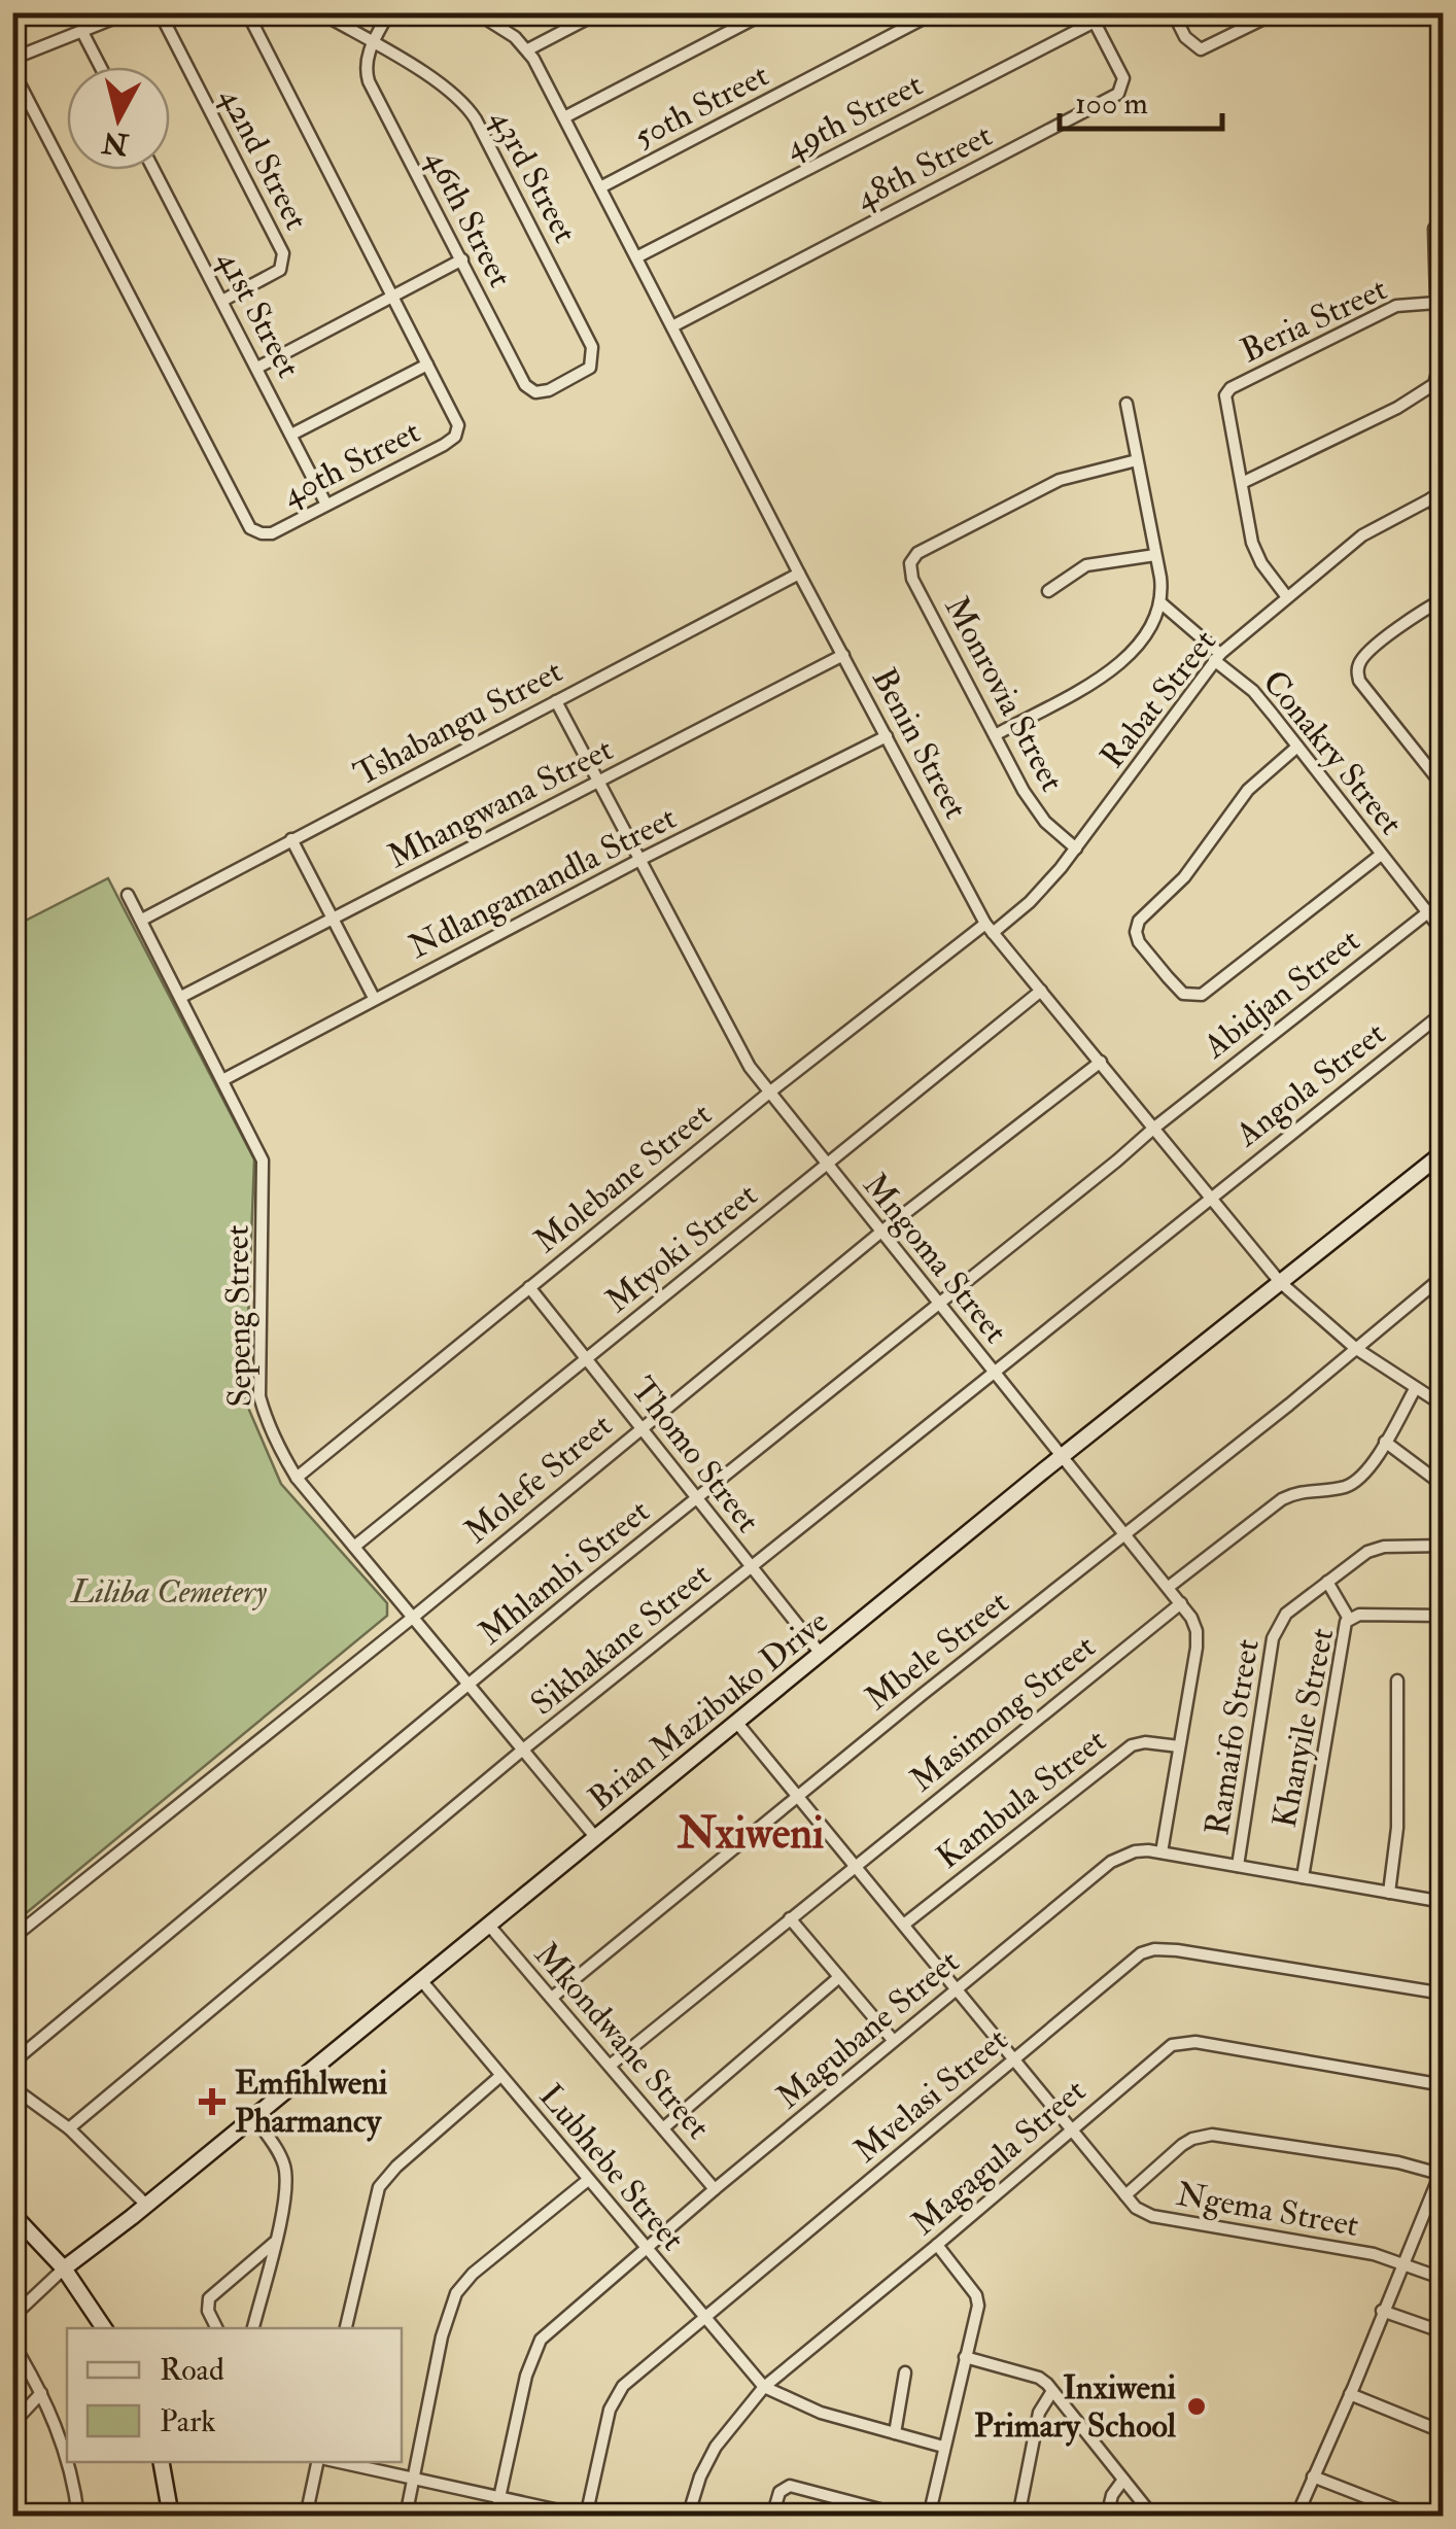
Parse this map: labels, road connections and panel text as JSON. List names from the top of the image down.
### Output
{
  "streets": {
    "street": [
      "50th Street",
      "49th Street",
      "42nd Street",
      "48th Street",
      "43rd Street",
      "46th Street",
      "41st Street",
      "Beria Street",
      "40th Street",
      "Monrovia Street",
      "Rabat Street",
      "Tshabangu Street",
      "Benin Street",
      "Conakry Street",
      "Mhangwana Street",
      "Ndlangamandla Street",
      "Abidjan Street",
      "Angola Street",
      "Molebane Street",
      "Mtyoki Street",
      "Mngoma Street",
      "Sepeng Street",
      "Thomo Street",
      "Molefe Street",
      "Mhlambi Street",
      "Sikhakane Street",
      "Mbele Street",
      "Brian Mazibuko Drive",
      "Masimong Street",
      "Khanyile Street",
      "Ramaifo Street",
      "Kambula Street",
      "Magubane Street",
      "Mkondwane Street",
      "Mvelasi Street",
      "Magagula Street",
      "Lubhebe Street",
      "Ngema Street"
    ]
  },
  "crossings": [
    ["50th Street", "Benin Street"],
    ["49th Street", "48th Street"],
    ["49th Street", "Benin Street"],
    ["42nd Street", "41st Street"],
    ["48th Street", "Benin Street"],
    ["43rd Street", "46th Street"],
    ["41st Street", "40th Street"],
    ["Monrovia Street", "Rabat Street"],
    ["Rabat Street", "Benin Street"],
    ["Rabat Street", "Conakry Street"],
    ["Rabat Street", "Molebane Street"],
    ["Tshabangu Street", "Benin Street"],
    ["Tshabangu Street", "Mngoma Street"],
    ["Tshabangu Street", "Sepeng Street"],
    ["Benin Street", "Mhangwana Street"],
    ["Benin Street", "Ndlangamandla Street"],
    ["Benin Street", "Abidjan Street"],
    ["Benin Street", "Angola Street"],
    ["Benin Street", "Molebane Street"],
    ["Benin Street", "Mtyoki Street"],
    ["Benin Street", "Molefe Street"],
    ["Benin Street", "Mhlambi Street"],
    ["Benin Street", "Sikhakane Street"],
    ["Benin Street", "Mbele Street"],
    ["Benin Street", "Brian Mazibuko Drive"],
    ["Conakry Street", "Abidjan Street"],
    ["Mhangwana Street", "Mngoma Street"],
    ["Mhangwana Street", "Sepeng Street"],
    ["Ndlangamandla Street", "Mngoma Street"],
    ["Ndlangamandla Street", "Sepeng Street"],
    ["Abidjan Street", "Mhlambi Street"],
    ["Angola Street", "Sikhakane Street"],
    ["Molebane Street", "Mngoma Street"],
    ["Molebane Street", "Sepeng Street"],
    ["Molebane Street", "Thomo Street"],
    ["Mtyoki Street", "Mngoma Street"],
    ["Mtyoki Street", "Sepeng Street"],
    ["Mtyoki Street", "Thomo Street"],
    ["Mngoma Street", "Molefe Street"],
    ["Mngoma Street", "Mhlambi Street"],
    ["Mngoma Street", "Sikhakane Street"],
    ["Mngoma Street", "Mbele Street"],
    ["Mngoma Street", "Brian Mazibuko Drive"],
    ["Mngoma Street", "Masimong Street"],
    ["Mngoma Street", "Kambula Street"],
    ["Mngoma Street", "Magubane Street"],
    ["Sepeng Street", "Molefe Street"],
    ["Sepeng Street", "Mhlambi Street"],
    ["Sepeng Street", "Sikhakane Street"],
    ["Sepeng Street", "Brian Mazibuko Drive"],
    ["Thomo Street", "Molefe Street"],
    ["Thomo Street", "Mhlambi Street"],
    ["Thomo Street", "Sikhakane Street"],
    ["Thomo Street", "Brian Mazibuko Drive"],
    ["Mbele Street", "Mkondwane Street"],
    ["Mbele Street", "Ngema Street"],
    ["Brian Mazibuko Drive", "Mkondwane Street"],
    ["Brian Mazibuko Drive", "Lubhebe Street"],
    ["Brian Mazibuko Drive", "Ngema Street"],
    ["Masimong Street", "Mkondwane Street"],
    ["Masimong Street", "Ngema Street"],
    ["Khanyile Street", "Magubane Street"],
    ["Ramaifo Street", "Magubane Street"],
    ["Kambula Street", "Ngema Street"],
    ["Magubane Street", "Mkondwane Street"],
    ["Magubane Street", "Lubhebe Street"],
    ["Magubane Street", "Ngema Street"],
    ["Mvelasi Street", "Lubhebe Street"],
    ["Mvelasi Street", "Ngema Street"],
    ["Magagula Street", "Lubhebe Street"],
    ["Magagula Street", "Ngema Street"]
  ],
  "districts": ["Nxiweni"],
  "parks": ["Liliba Cemetery"],
  "places": {
    "health": ["Emfihlweni Pharmancy"],
    "other": ["Inxiweni Primary School"]
  },
  "legend": ["Road", "Park"],
  "scale_bar": "100 m",
  "north": "bottom"
}
